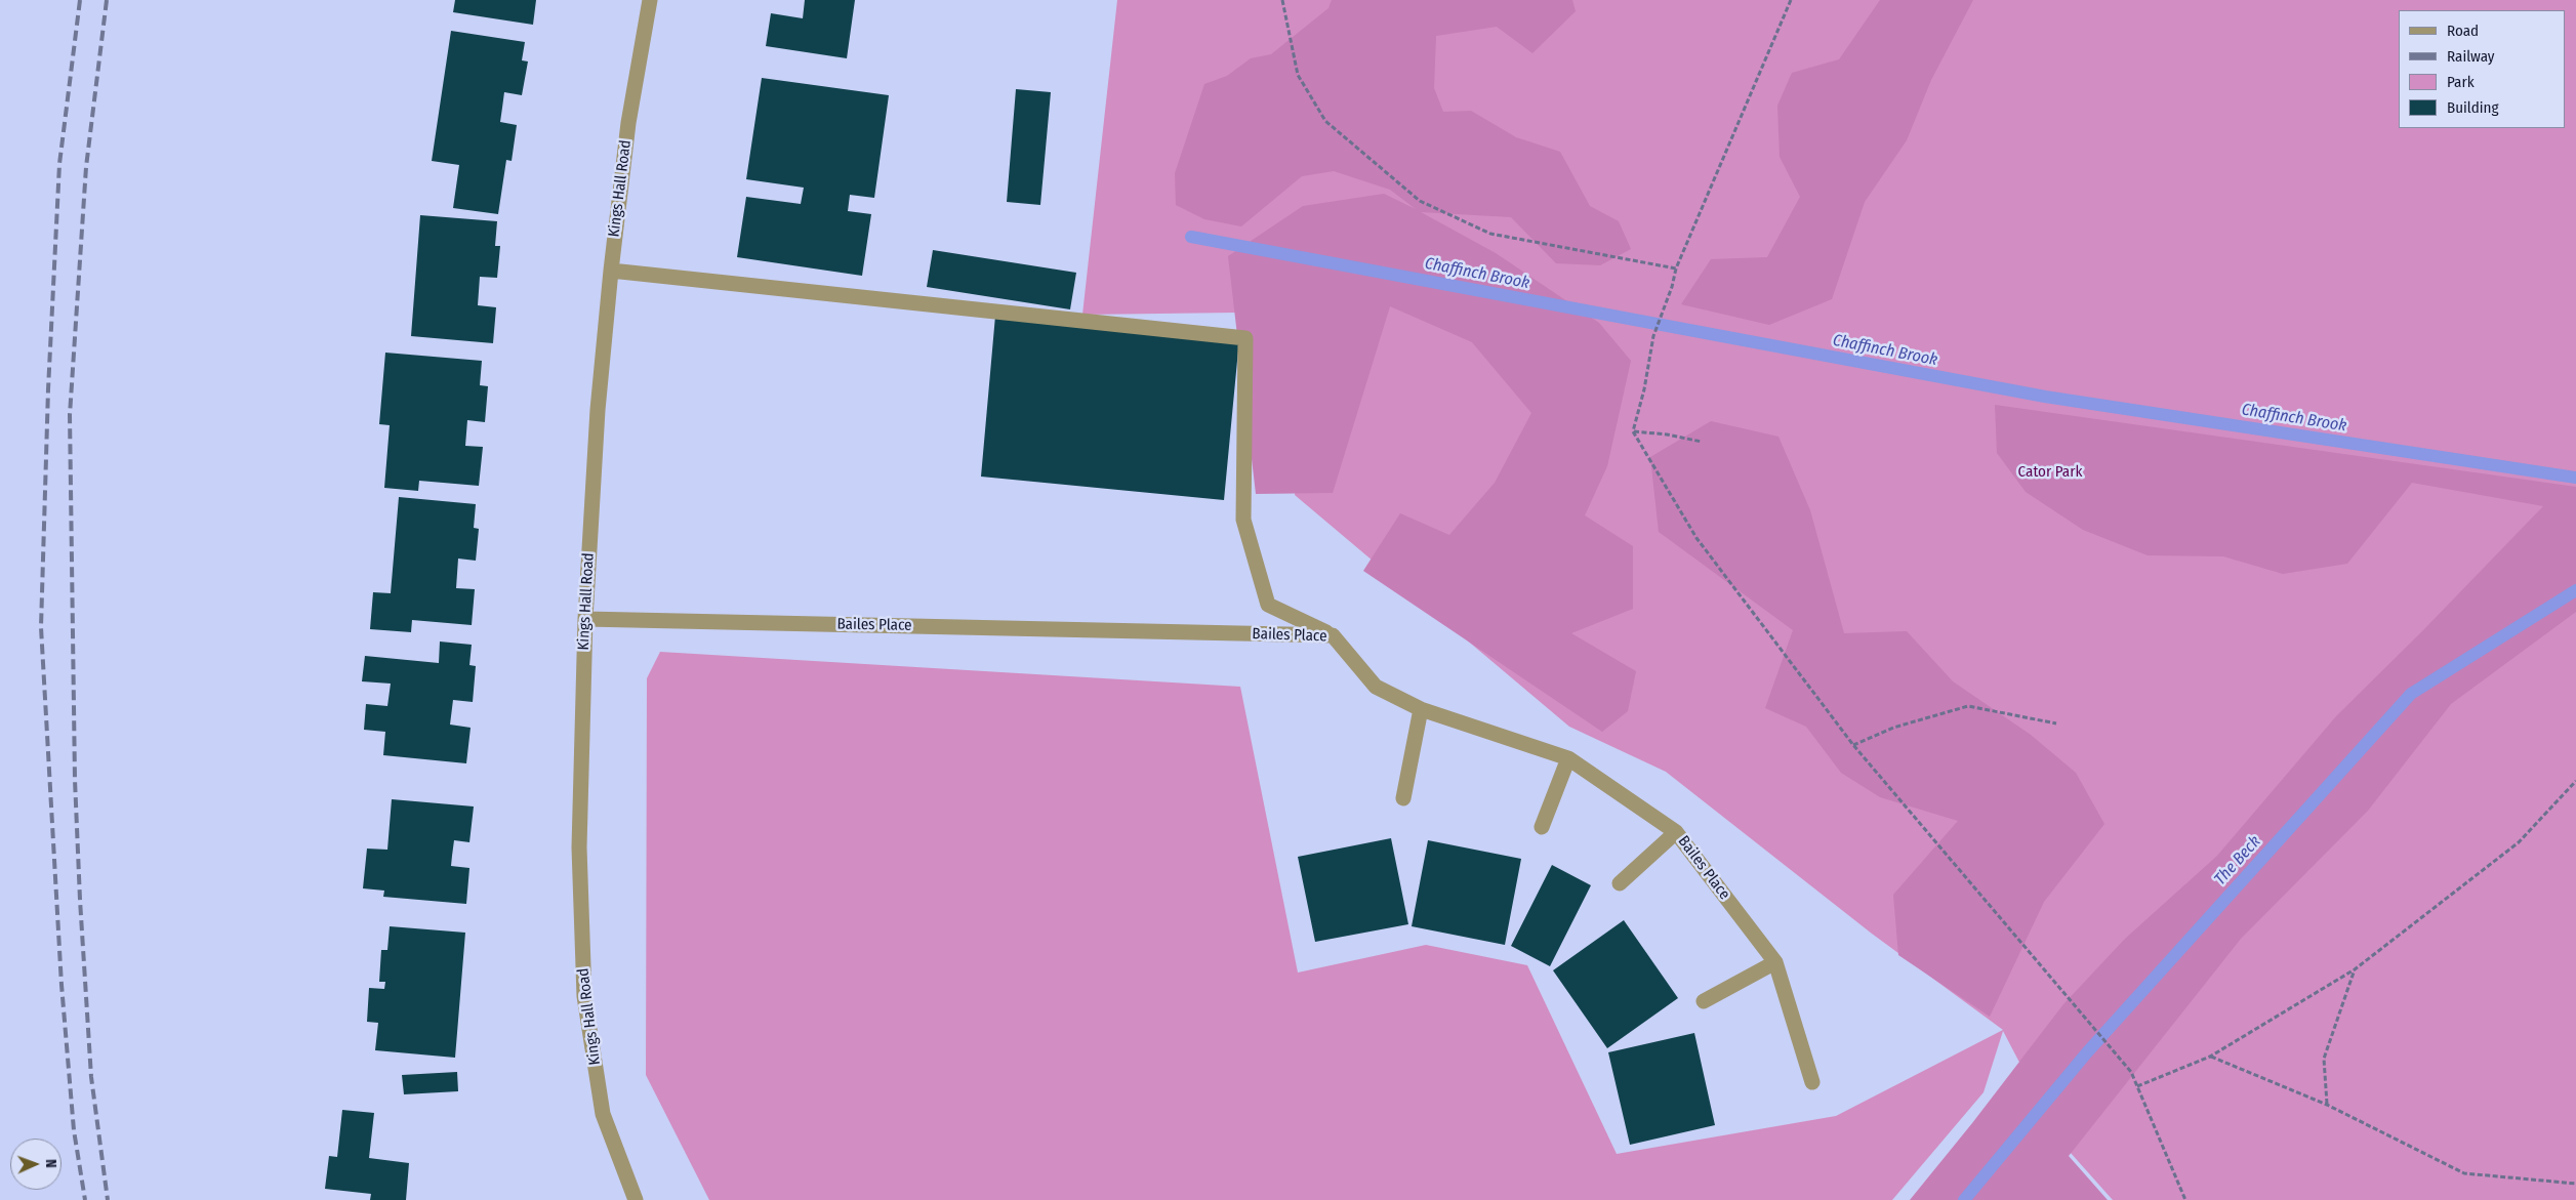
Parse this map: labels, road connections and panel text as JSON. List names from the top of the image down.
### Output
{
  "streets": {
    "street": ["Kings Hall Road", "Bailes Place"]
  },
  "crossings": [
    ["Kings Hall Road", "Bailes Place"]
  ],
  "water": ["Chaffinch Brook", "The Beck"],
  "parks": ["Cator Park"],
  "legend": [
    "Road",
    "Railway",
    "Park",
    "Building"
  ],
  "north": "right"
}
